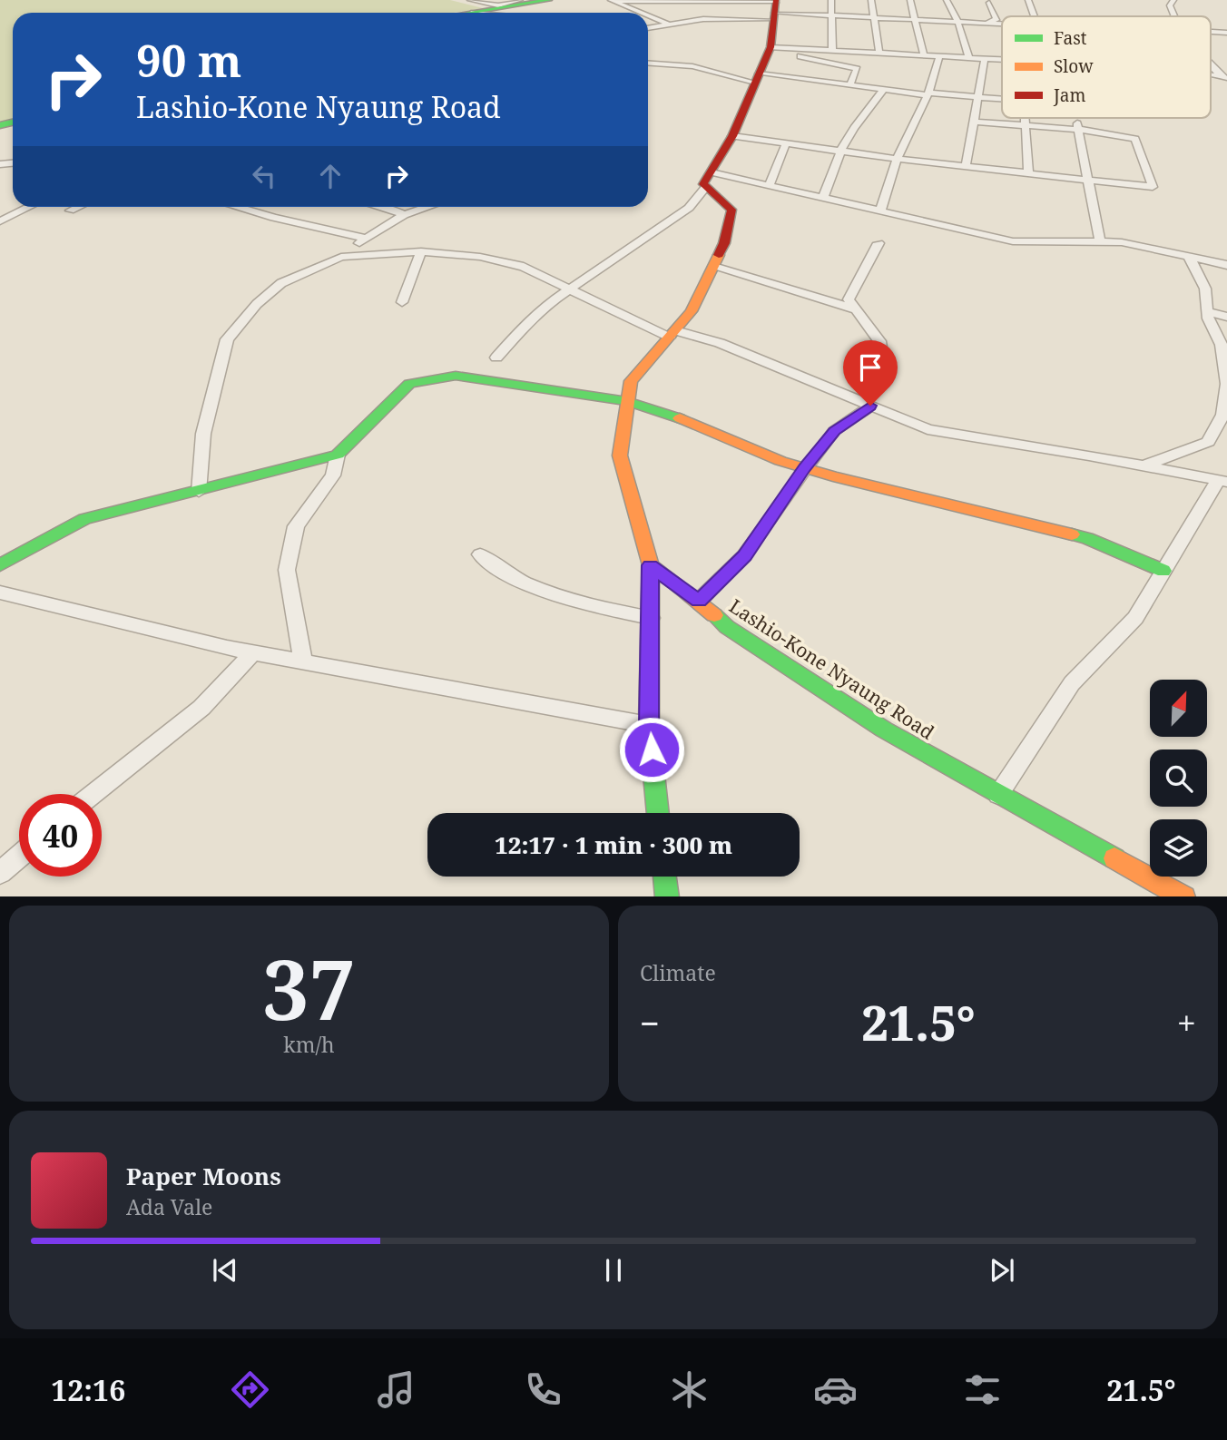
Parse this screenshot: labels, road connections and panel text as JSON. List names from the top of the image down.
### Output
{
  "streets": {
    "main road": ["Lashio-Kone Nyaung Road"]
  },
  "legend": ["Fast", "Slow", "Jam"],
  "north": "top right",
  "page": {
    "turn": ["90 m", "Lashio-Kone Nyaung Road"],
    "limit": "40",
    "trip": "12:17 · 1 min · 300 m",
    "tile": [
      ["37", "km/h"],
      "Climate"
    ],
    "heat": ["−", "21.5°", "+"],
    "song": ["Paper Moons", "Ada Vale"],
    "tabs": ["12:16", "21.5°"]
  }
}
